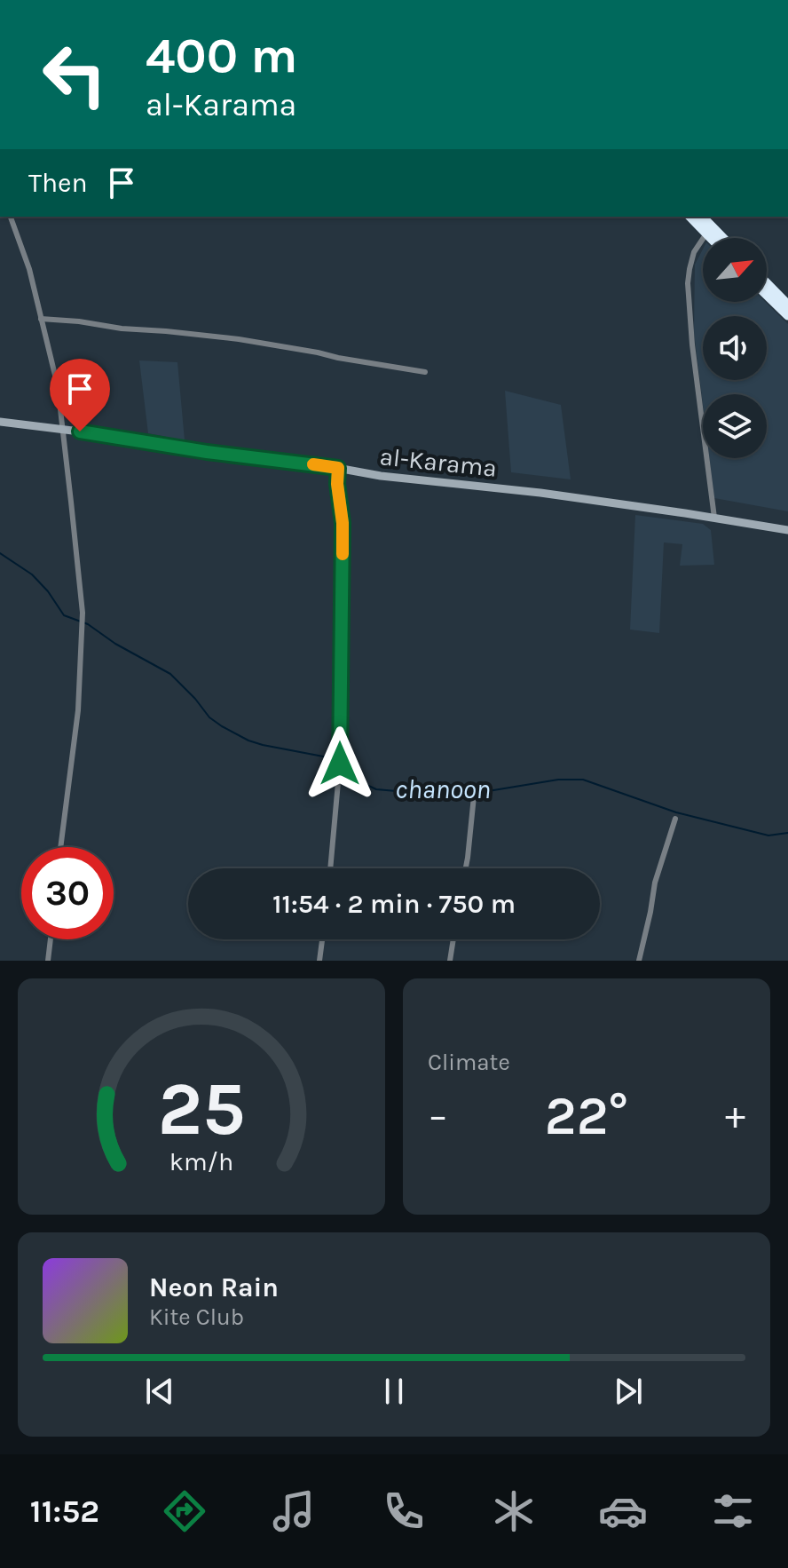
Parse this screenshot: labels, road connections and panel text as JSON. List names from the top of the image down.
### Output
{
  "streets": {
    "main road": ["al-Karama"]
  },
  "water": ["chanoon"],
  "north": "top right",
  "page": {
    "turn": ["400 m", "al-Karama"],
    "then": "Then",
    "limit": "30",
    "trip": "11:54 · 2 min · 750 m",
    "tile": "Climate",
    "heat": ["−", "22°", "+"],
    "song": ["Neon Rain", "Kite Club"],
    "tabs": "11:52",
    "gauge": ["25", "km/h"]
  }
}
